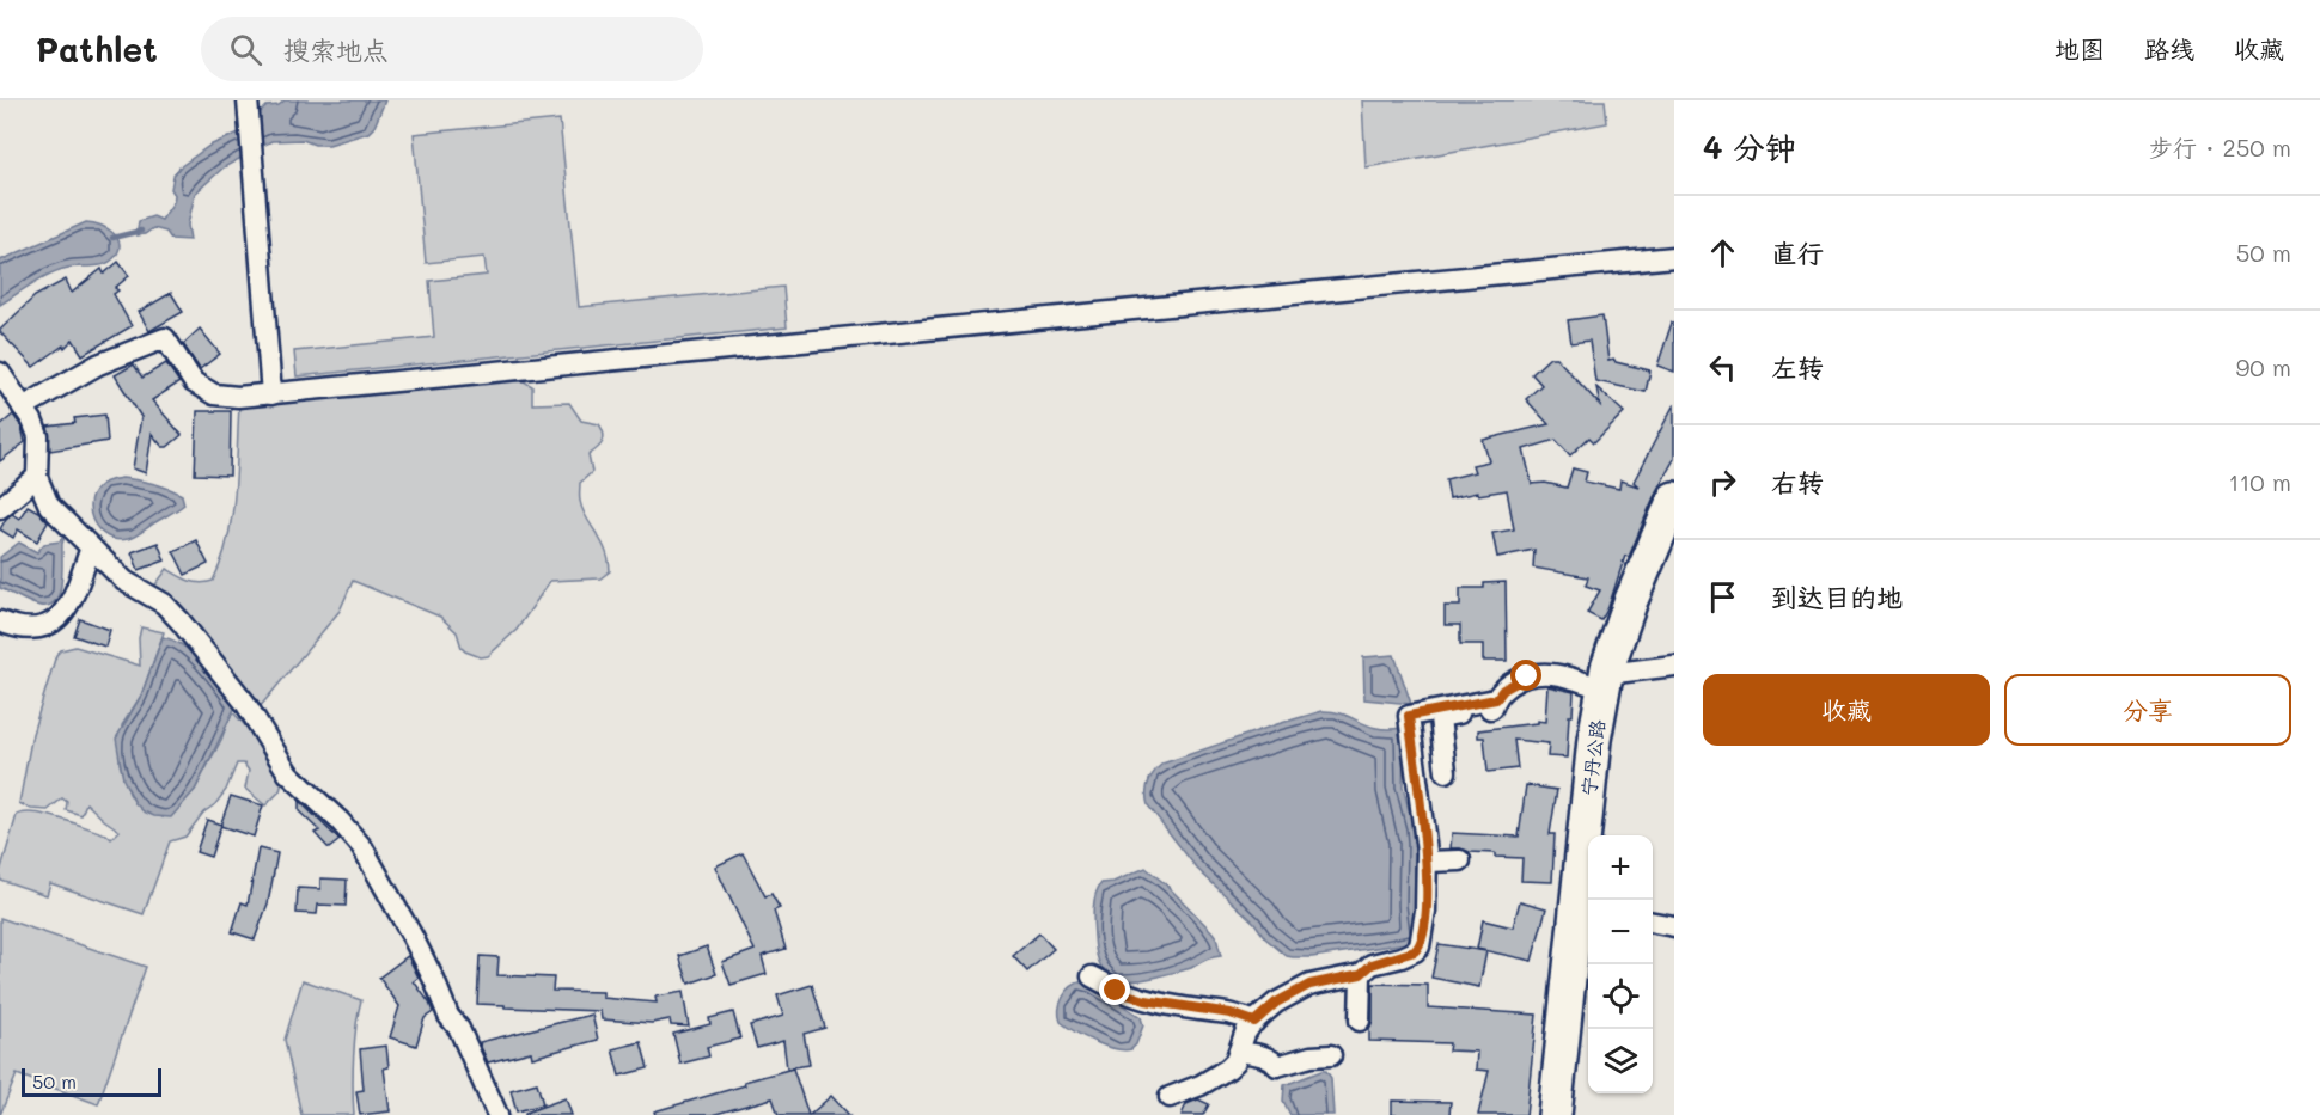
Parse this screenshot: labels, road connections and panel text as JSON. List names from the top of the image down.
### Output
{
  "streets": {
    "main road": ["宁丹公路"]
  },
  "scale_bar": "50 m",
  "page": {
    "header": "Pathlet",
    "search": "搜索地点",
    "nav": ["地图", "路线", "收藏"],
    "heading": ["4 分钟", "步行 · 250 m"],
    "list": [
      ["直行", "50 m"],
      ["左转", "90 m"],
      ["右转", "110 m"],
      "到达目的地"
    ],
    "buttons": ["收藏", "分享"],
    "map_buttons": ["+", "−"],
    "scale": "50 m"
  }
}
